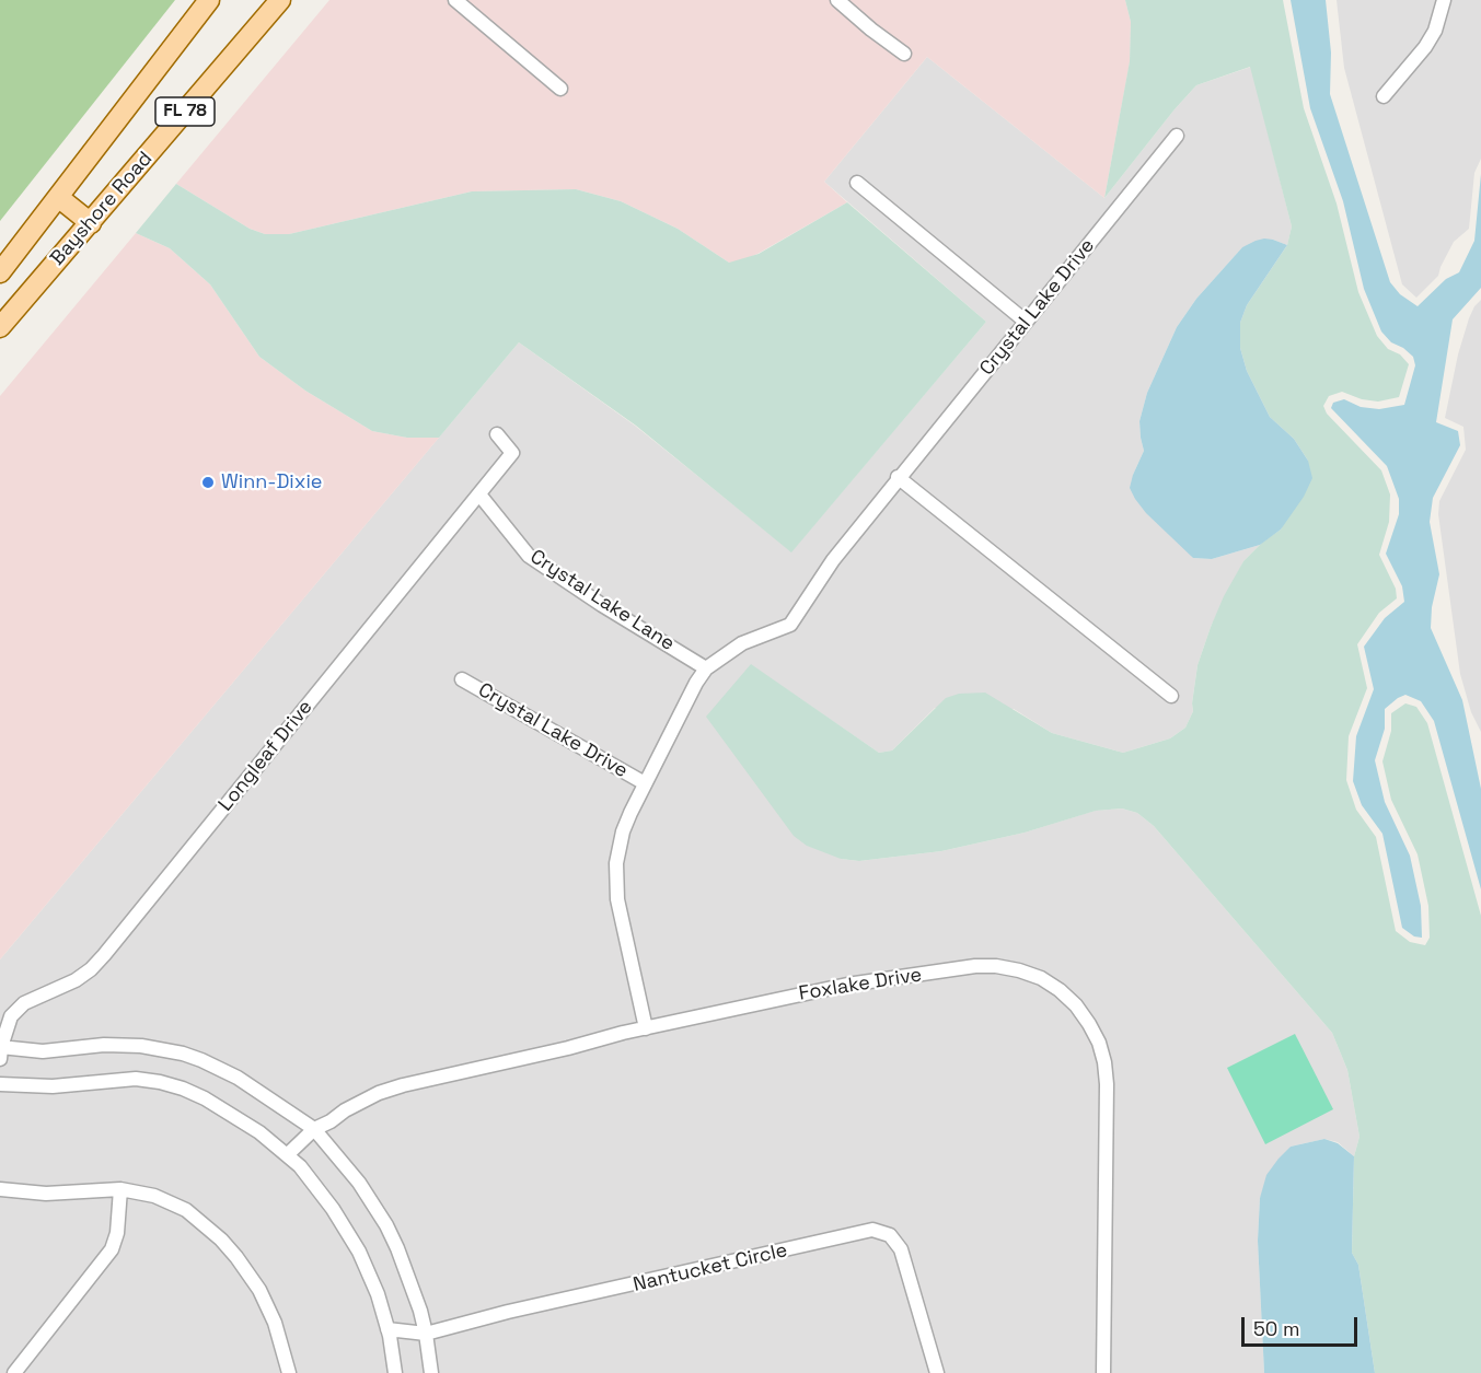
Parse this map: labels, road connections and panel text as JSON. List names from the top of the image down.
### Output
{
  "streets": {
    "main road": ["FL 78", "Bayshore Road"],
    "street": [
      "Crystal Lake Drive",
      "Crystal Lake Lane",
      "Longleaf Drive",
      "Foxlake Drive",
      "Nantucket Circle"
    ]
  },
  "crossings": [
    ["Crystal Lake Drive", "Crystal Lake Lane"],
    ["Crystal Lake Drive", "Foxlake Drive"],
    ["Crystal Lake Lane", "Longleaf Drive"]
  ],
  "places": ["Winn-Dixie"],
  "scale_bar": "50 m"
}
